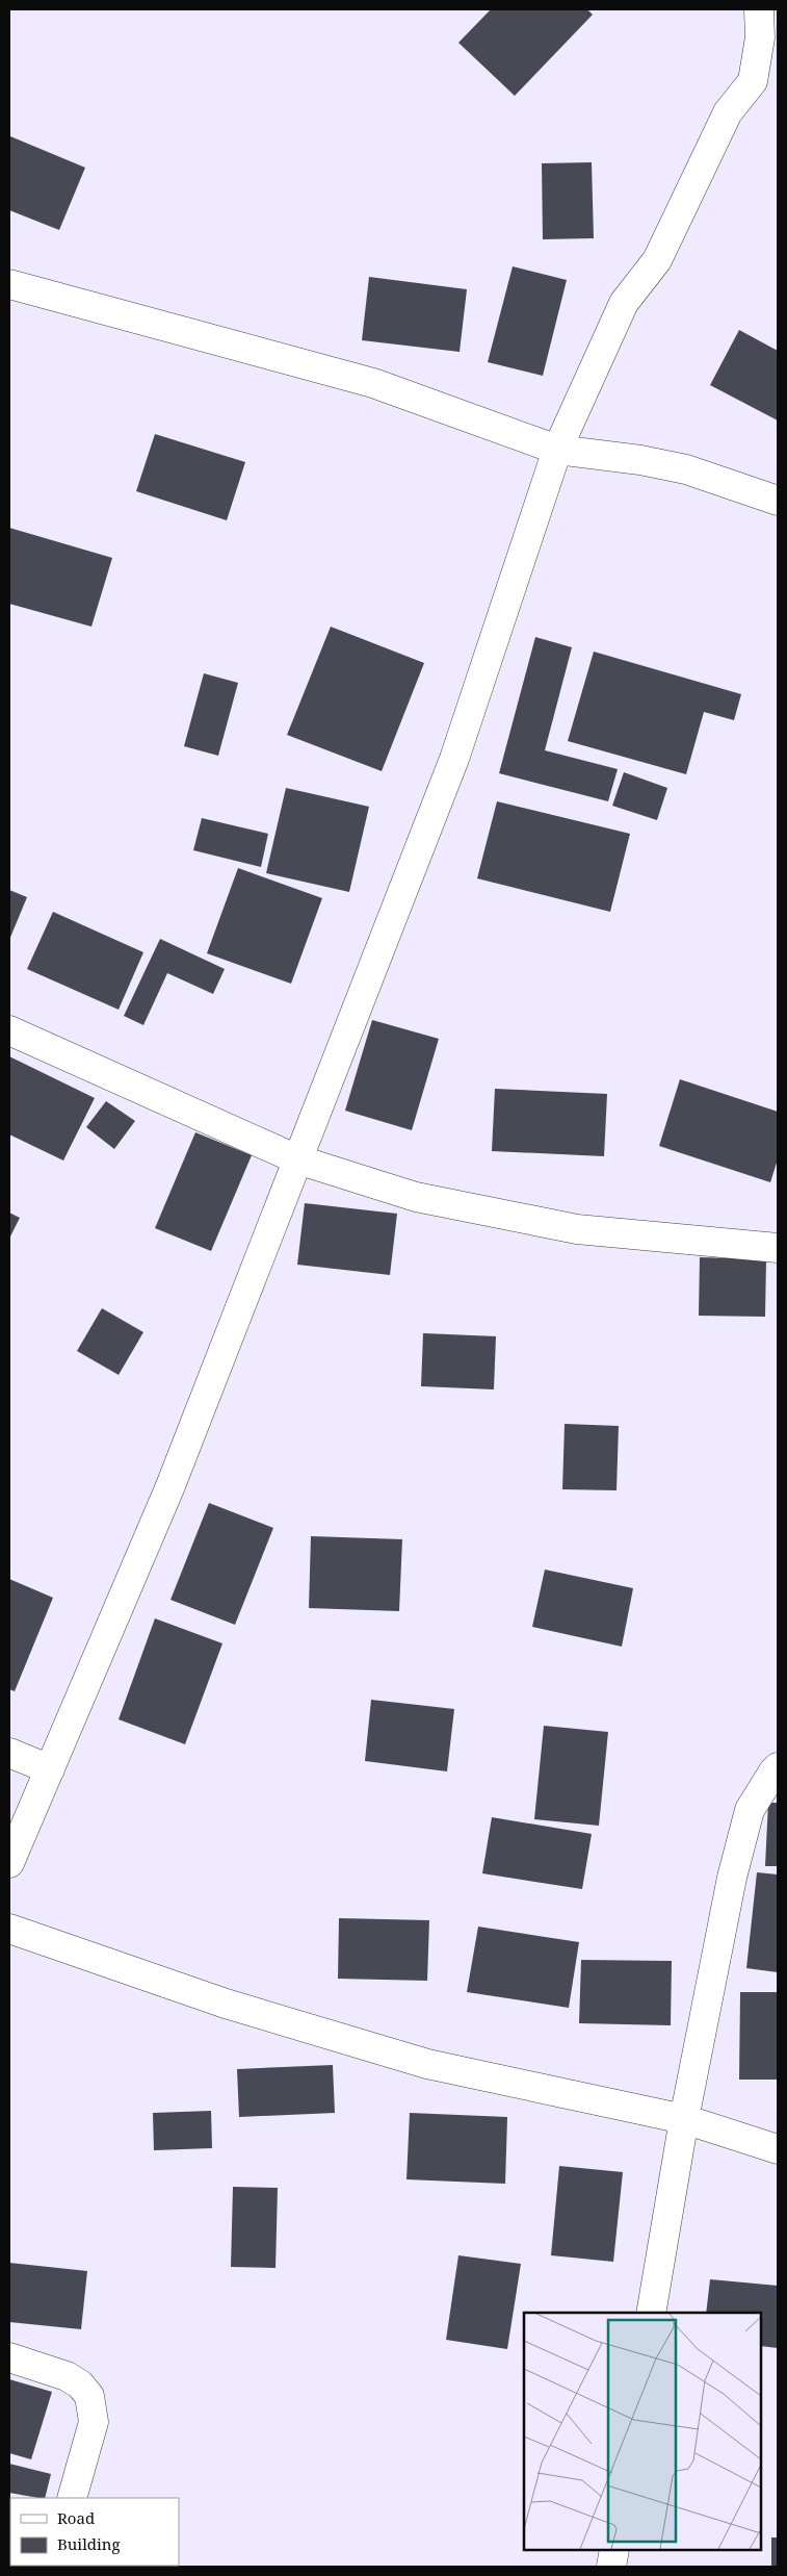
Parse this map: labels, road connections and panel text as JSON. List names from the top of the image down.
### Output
{
  "legend": ["Road", "Building"]
}
